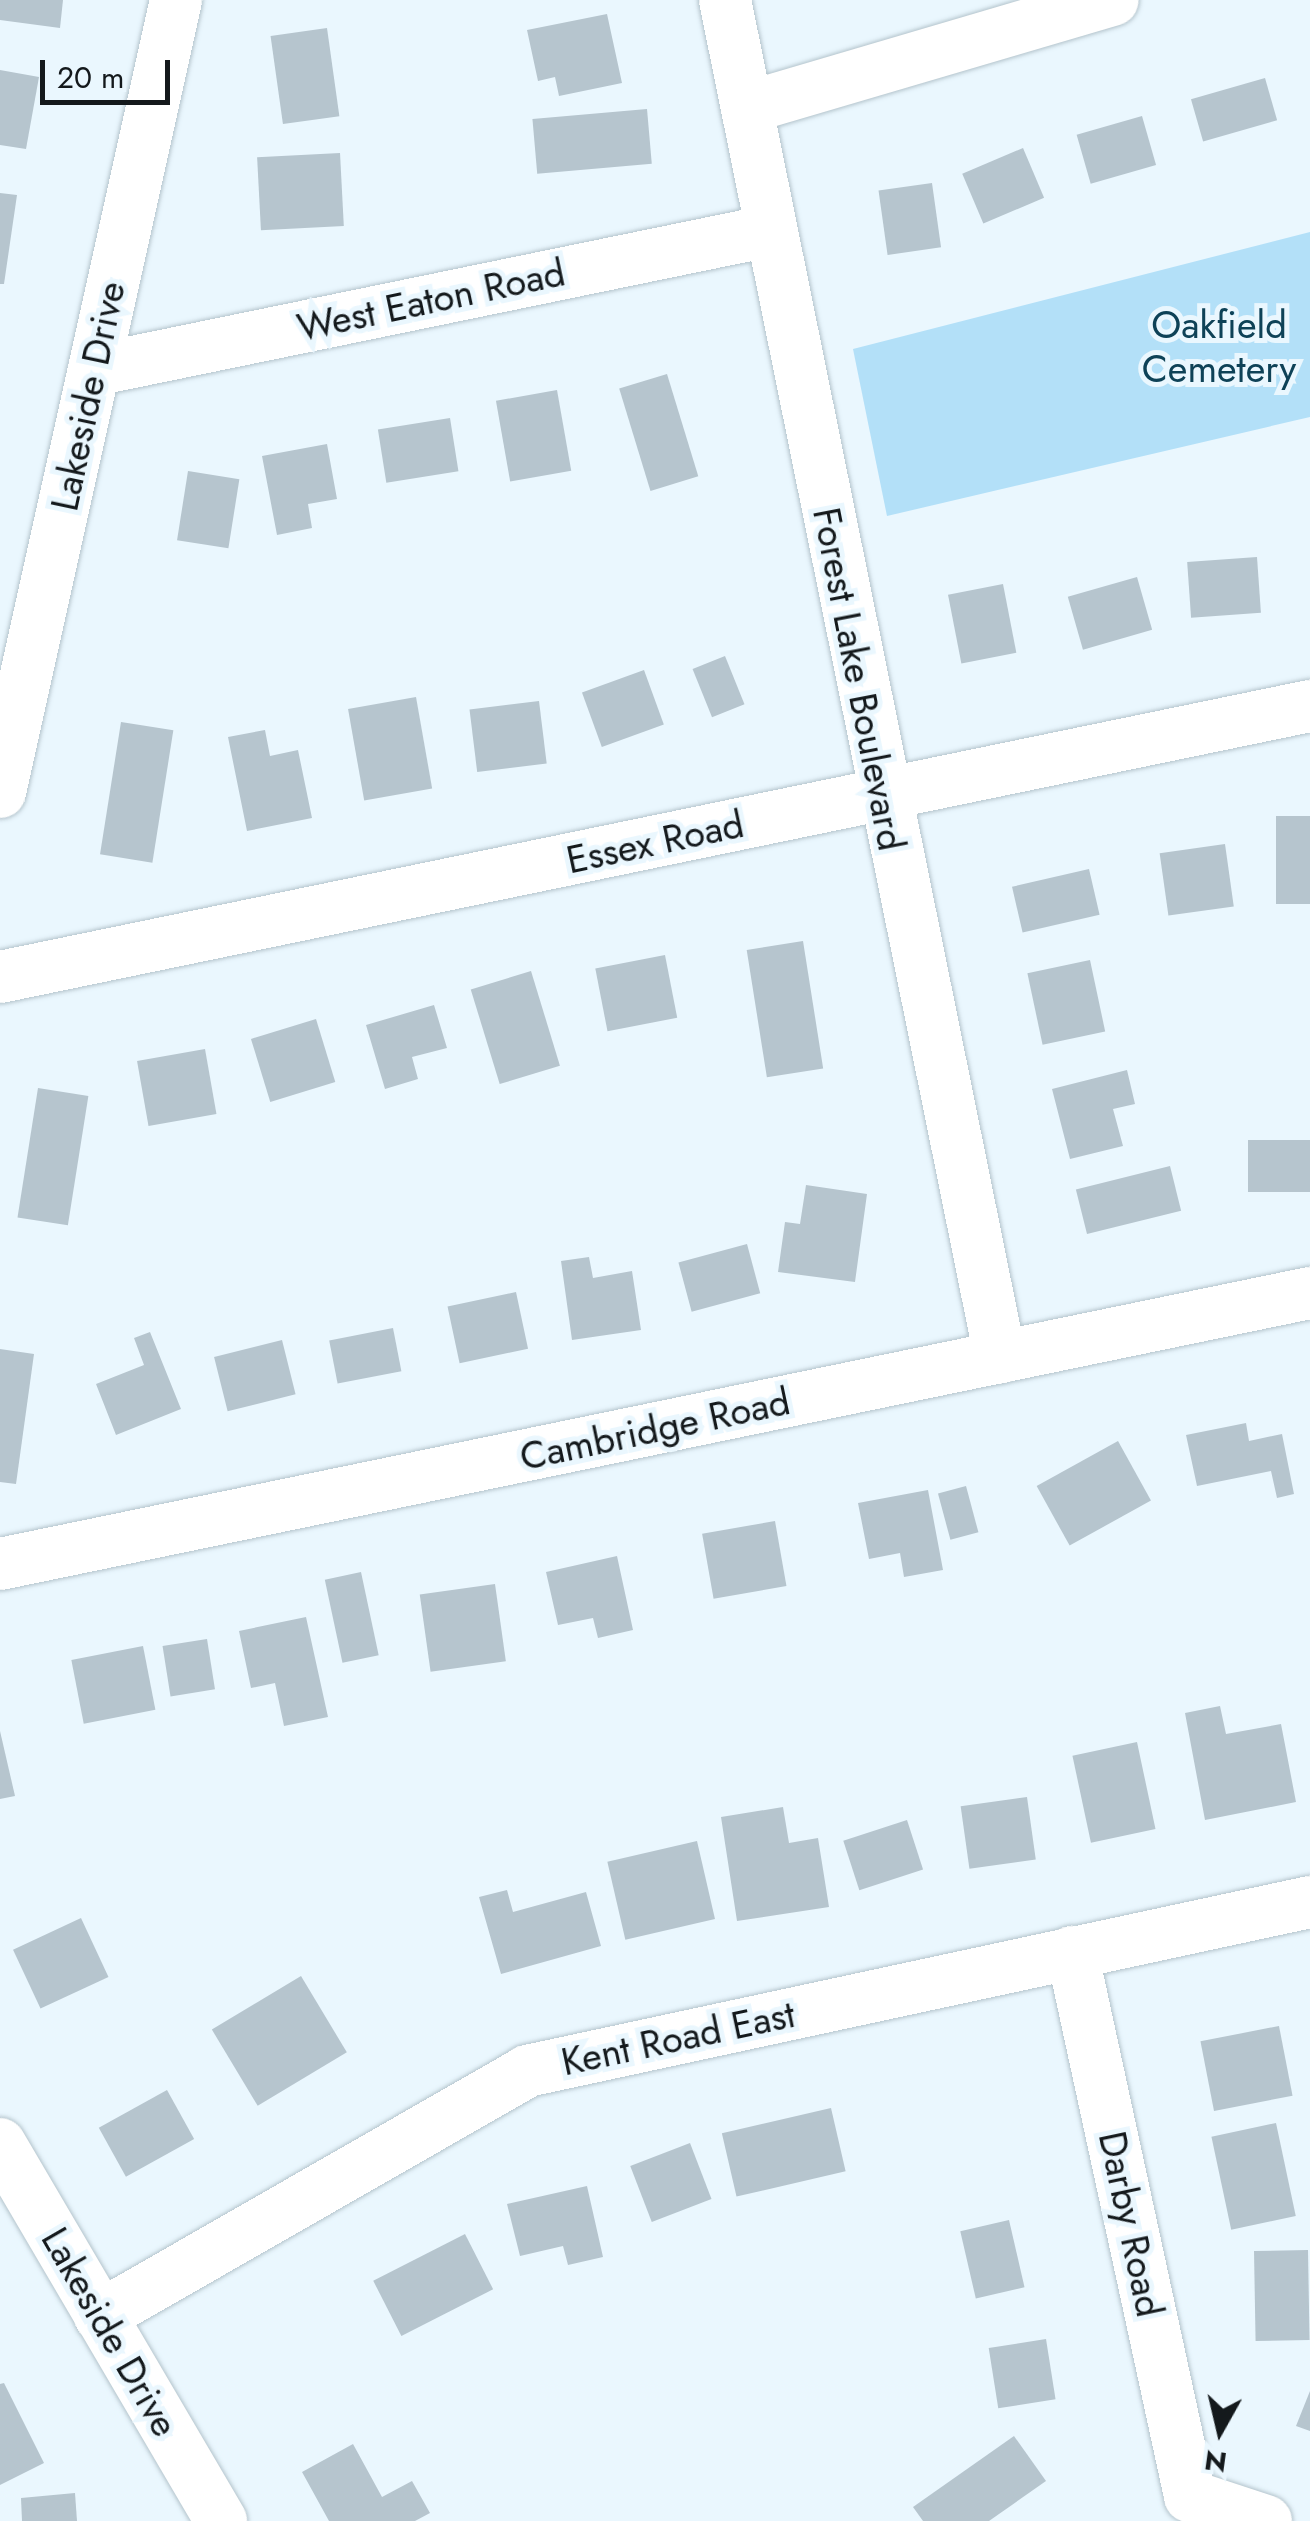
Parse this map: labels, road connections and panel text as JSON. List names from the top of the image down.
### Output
{
  "streets": {
    "street": [
      "West Eaton Road",
      "Lakeside Drive",
      "Forest Lake Boulevard",
      "Essex Road",
      "Cambridge Road",
      "Kent Road East",
      "Darby Road"
    ]
  },
  "crossings": [
    ["West Eaton Road", "Lakeside Drive"],
    ["West Eaton Road", "Forest Lake Boulevard"],
    ["Lakeside Drive", "Kent Road East"],
    ["Forest Lake Boulevard", "Essex Road"],
    ["Forest Lake Boulevard", "Cambridge Road"],
    ["Kent Road East", "Darby Road"]
  ],
  "parks": ["Oakfield Cemetery"],
  "scale_bar": "20 m",
  "north": "bottom"
}
